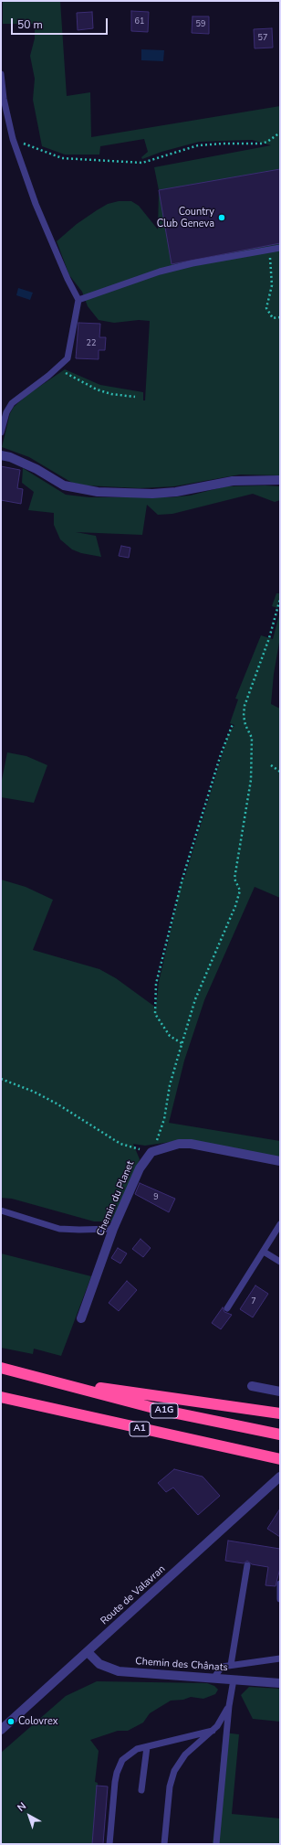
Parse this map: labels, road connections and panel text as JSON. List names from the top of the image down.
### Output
{
  "streets": {
    "highway": ["A1G", "A1"],
    "street": ["Chemin du Planet", "Route de Valavran", "Chemin des Chânats"]
  },
  "crossings": [
    ["Route de Valavran", "Chemin des Chânats"]
  ],
  "places": ["Country Club Geneva", "Colovrex"],
  "house_numbers": [
    "61",
    "59",
    "57",
    "22",
    "9",
    "7"
  ],
  "scale_bar": "50 m",
  "north": "top left"
}
